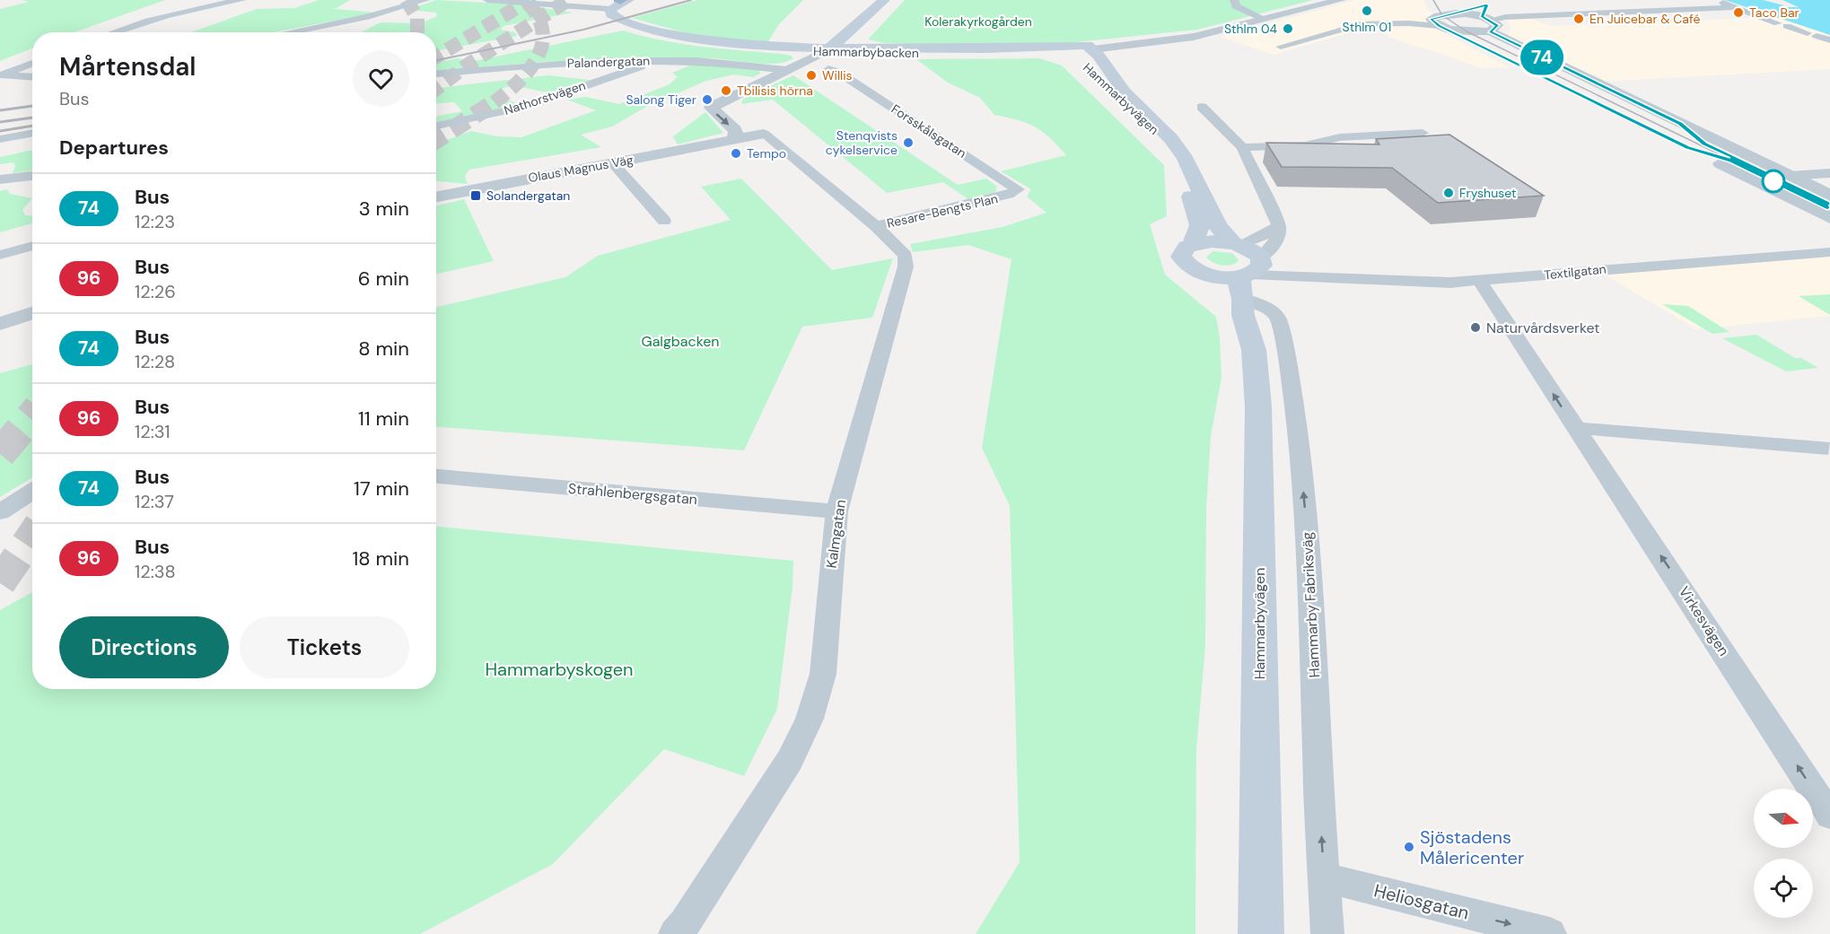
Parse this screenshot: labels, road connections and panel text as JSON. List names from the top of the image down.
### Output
{
  "streets": {
    "main road": ["Hammarbybacken", "Hammarbyvägen"],
    "street": [
      "Palandergatan",
      "Nathorstvägen",
      "Forsskålsgatan",
      "Olaus Magnus Väg",
      "Resare-Bengts Plan",
      "Textilgatan",
      "Strahlenbergsgatan",
      "Kalmgatan",
      "Hammarby Fabriksväg",
      "Virkesvägen",
      "Heliosgatan"
    ]
  },
  "crossings": [
    ["Hammarbybacken", "Hammarbyvägen"],
    ["Palandergatan", "Nathorstvägen"],
    ["Hammarbyvägen", "Textilgatan"],
    ["Hammarbyvägen", "Hammarby Fabriksväg"],
    ["Forsskålsgatan", "Resare-Bengts Plan"],
    ["Olaus Magnus Väg", "Kalmgatan"],
    ["Resare-Bengts Plan", "Kalmgatan"],
    ["Textilgatan", "Hammarby Fabriksväg"],
    ["Textilgatan", "Virkesvägen"],
    ["Strahlenbergsgatan", "Kalmgatan"],
    ["Hammarby Fabriksväg", "Heliosgatan"]
  ],
  "one_way": ["Hammarby Fabriksväg", "Virkesvägen", "Heliosgatan"],
  "parks": ["Kolerakyrkogården", "Galgbacken", "Hammarbyskogen"],
  "places": {
    "other": [
      "Sthlm 01",
      "Taco Bar",
      "En Juicebar & Café",
      "Sthlm 04",
      "Willis",
      "Tbilisis hörna",
      "Salong Tiger",
      "Stenqvists cykelservice",
      "Tempo",
      "Fryshuset",
      "Naturvårdsverket",
      "Sjöstadens Målericenter"
    ],
    "transit": ["Solandergatan"]
  },
  "lines": ["bus line 74"],
  "north": "right",
  "page": {
    "on_map": "74",
    "heading": [
      ["Mårtensdal", "Bus"],
      "Departures"
    ],
    "list": [
      {
        "mark": "74",
        "name": "Bus",
        "note": "12:23",
        "value": "3 min"
      },
      {
        "mark": "96",
        "name": "Bus",
        "note": "12:26",
        "value": "6 min"
      },
      {
        "mark": "74",
        "name": "Bus",
        "note": "12:28",
        "value": "8 min"
      },
      {
        "mark": "96",
        "name": "Bus",
        "note": "12:31",
        "value": "11 min"
      },
      {
        "mark": "74",
        "name": "Bus",
        "note": "12:37",
        "value": "17 min"
      },
      {
        "mark": "96",
        "name": "Bus",
        "note": "12:38",
        "value": "18 min"
      }
    ],
    "buttons": ["Directions", "Tickets"]
  }
}
